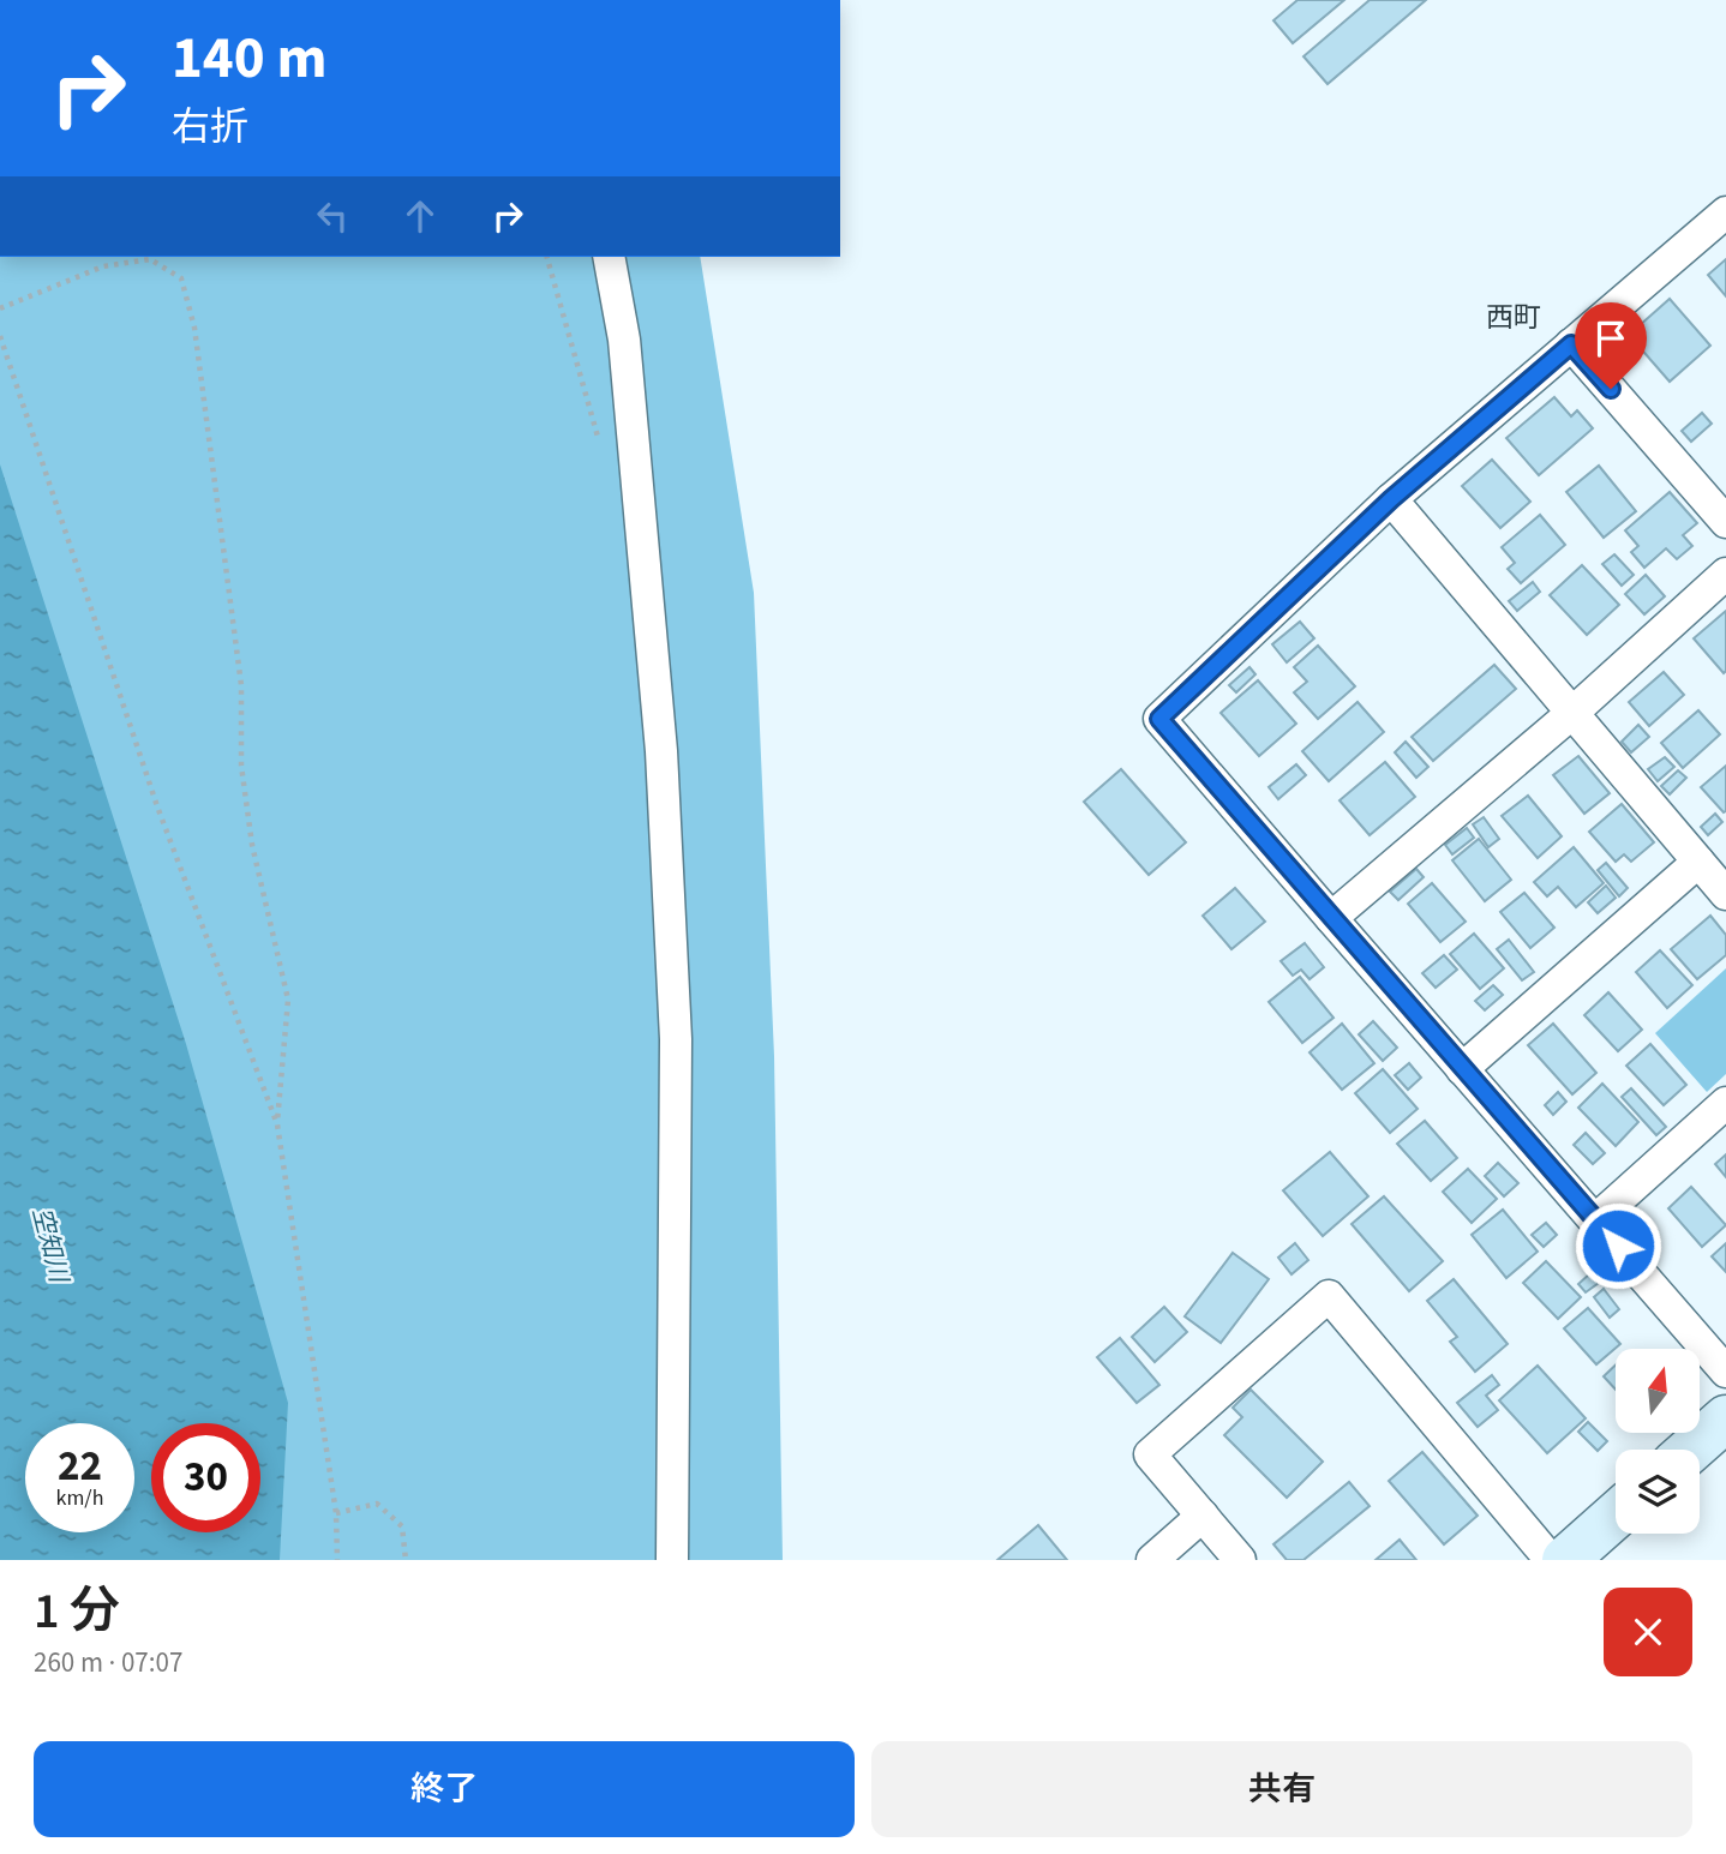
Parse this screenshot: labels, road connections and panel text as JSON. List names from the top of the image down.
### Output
{
  "districts": ["西町"],
  "water": ["空知川"],
  "north": "top",
  "page": {
    "turn": ["140 m", "右折"],
    "speed": "22 km/h",
    "limit": "30",
    "heading": ["1 分", "260 m · 07:07"],
    "buttons": ["終了", "共有"]
  }
}
